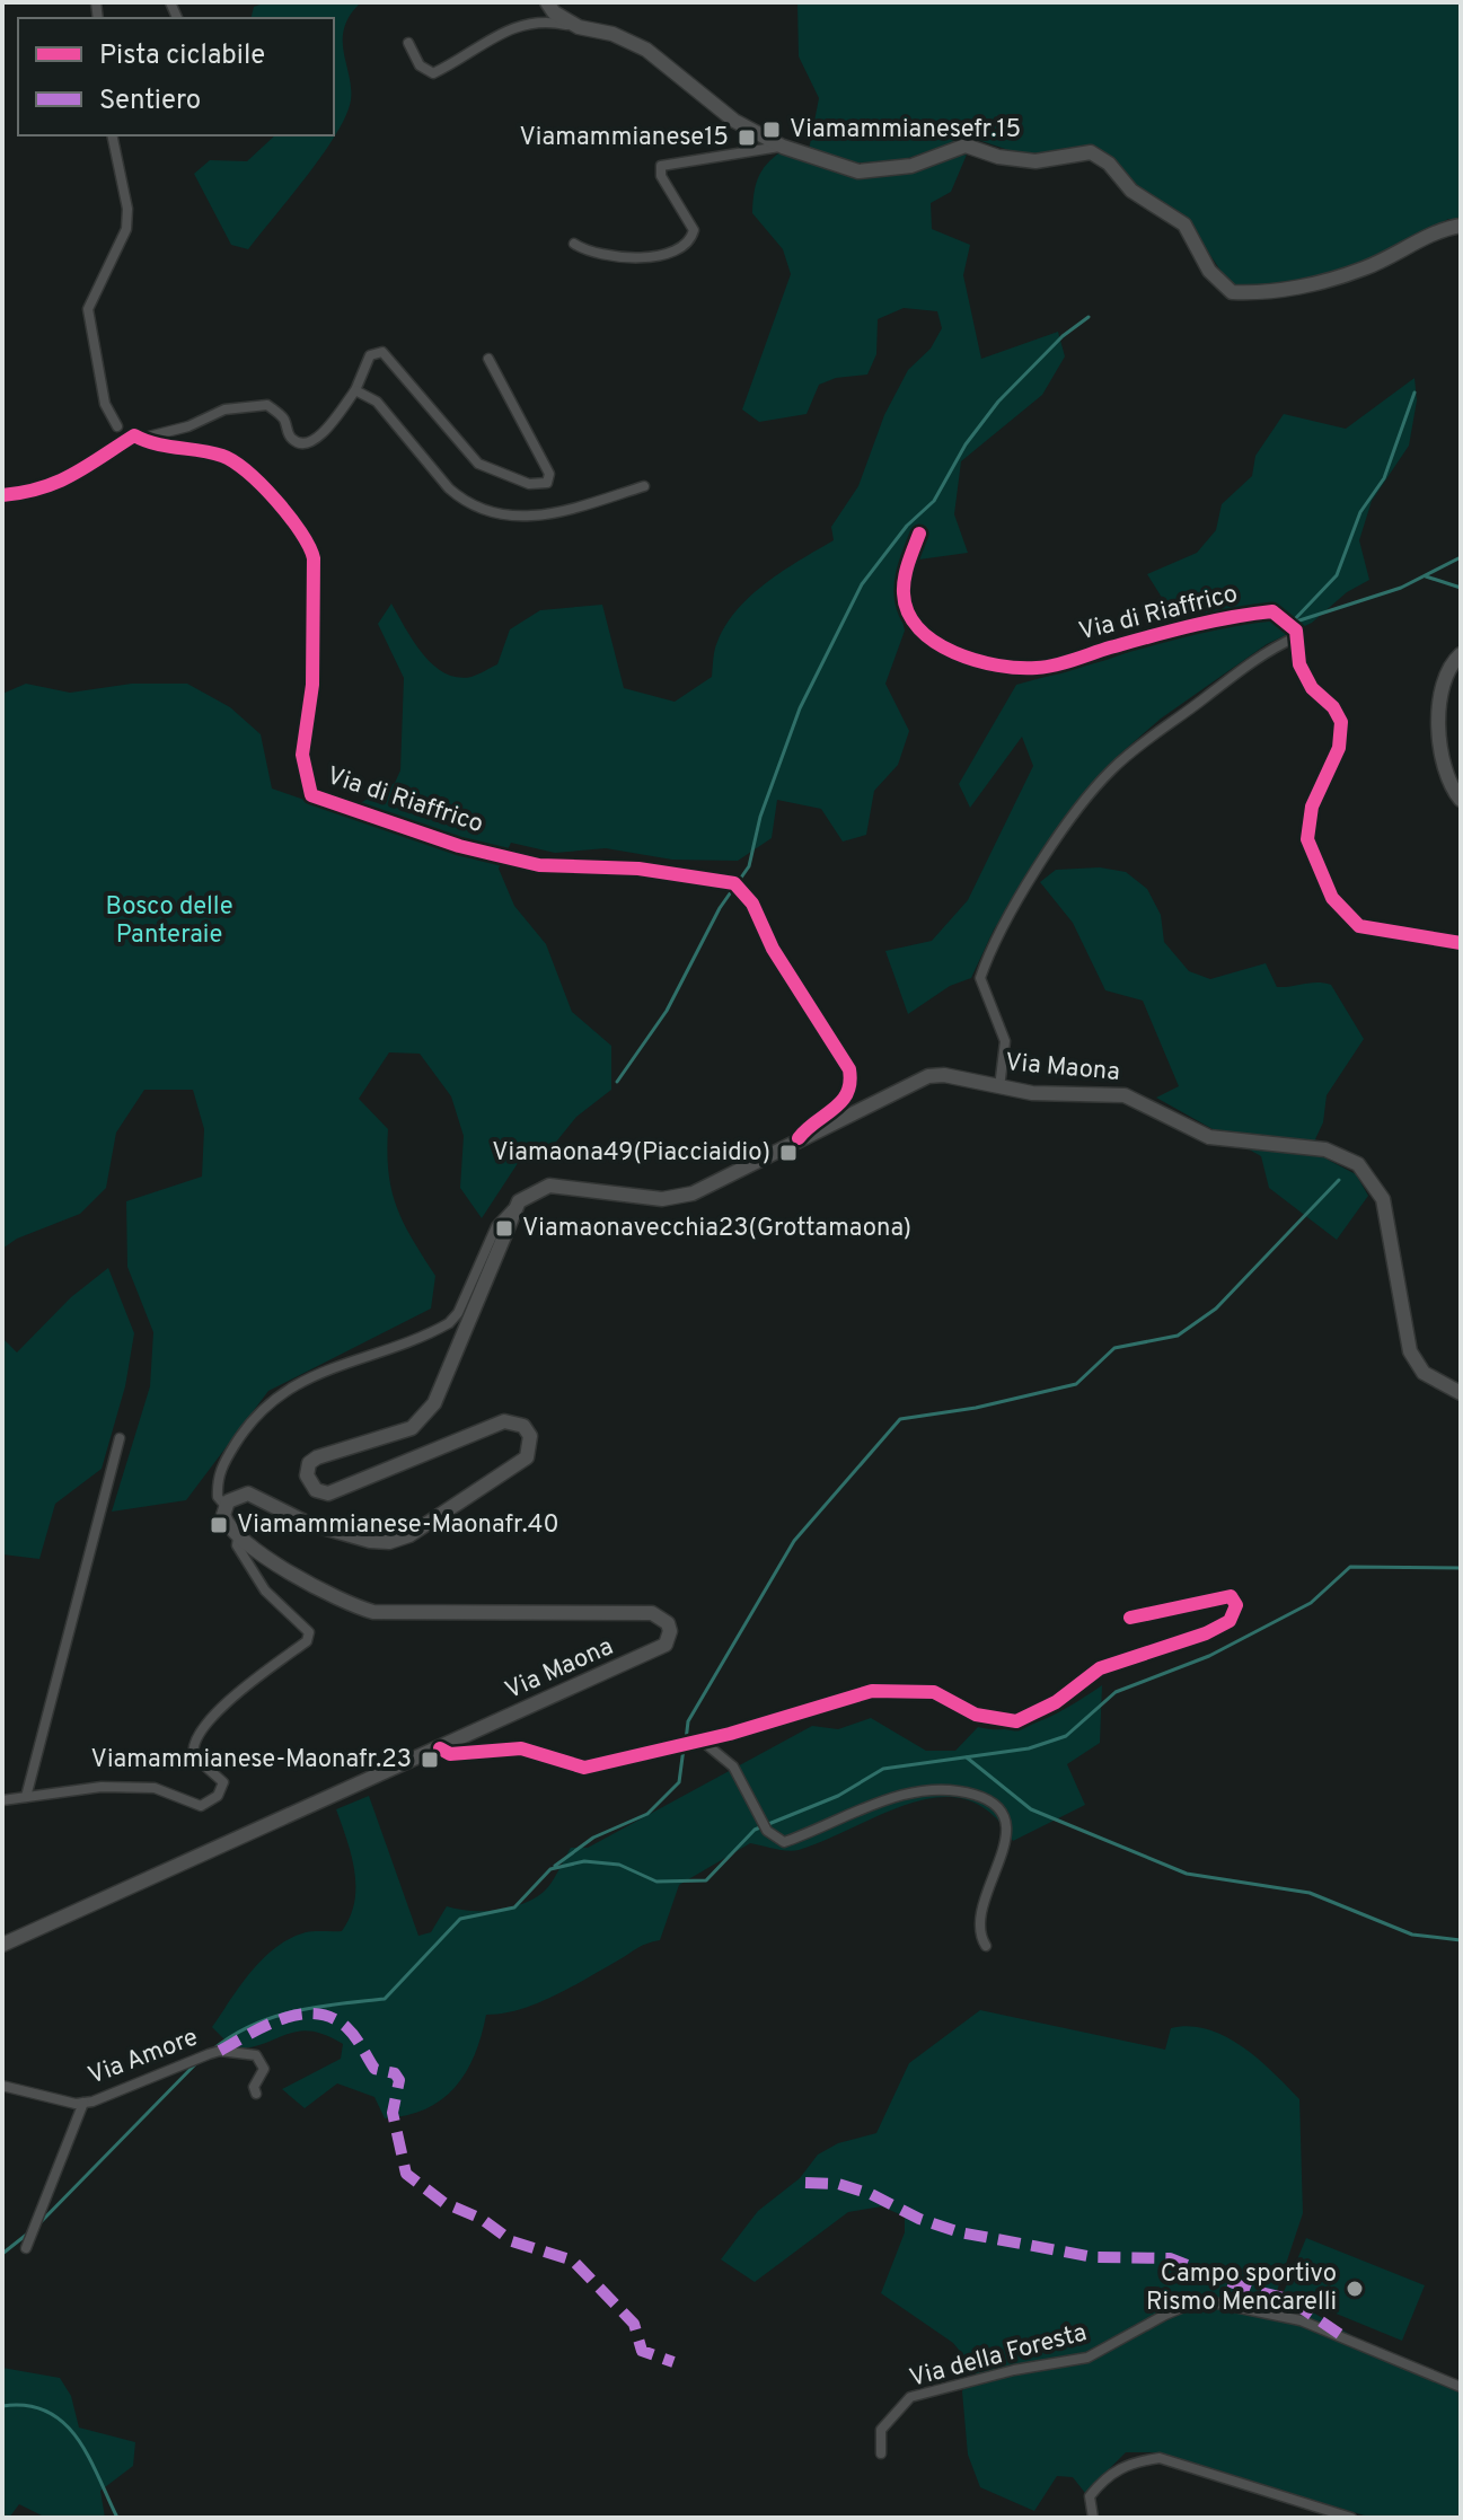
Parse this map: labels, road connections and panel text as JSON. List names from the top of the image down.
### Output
{
  "streets": {
    "main road": ["Via Maona"],
    "street": ["Via di Riaffrico", "Via Amore", "Via della Foresta"]
  },
  "crossings": [
    ["Via di Riaffrico", "Via Maona"]
  ],
  "parks": ["Bosco delle Panteraie"],
  "places": {
    "transit": [
      "Viamammianesefr.15",
      "Viamammianese15",
      "Viamaona49(Piacciaidio)",
      "Viamaonavecchia23(Grottamaona)",
      "Viamammianese-Maonafr.40",
      "Viamammianese-Maonafr.23"
    ],
    "other": ["Campo sportivo Rismo Mencarelli"]
  },
  "legend": ["Pista ciclabile", "Sentiero"]
}
